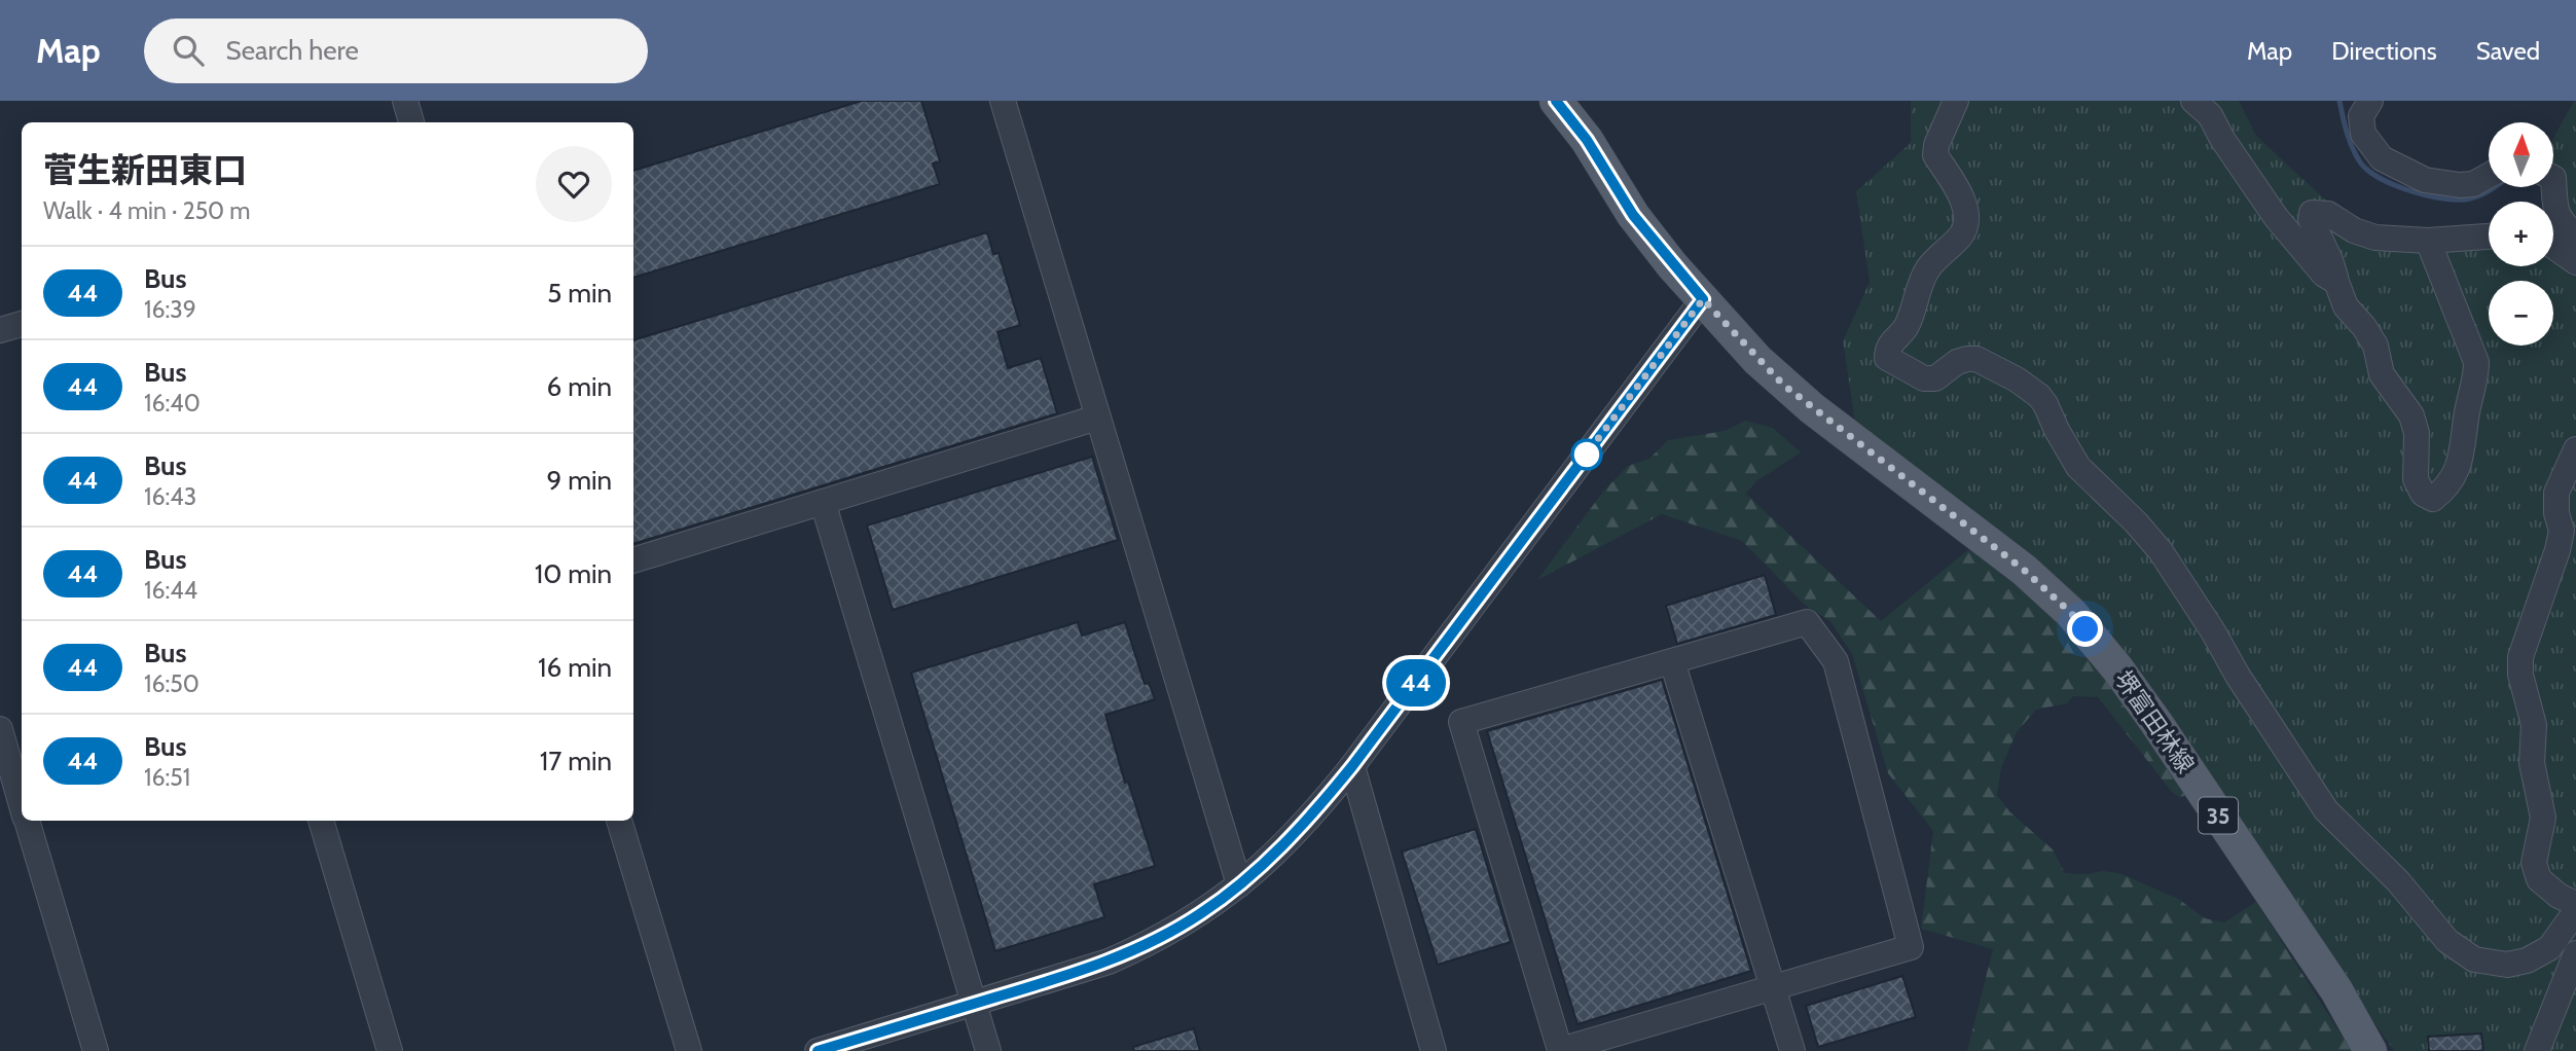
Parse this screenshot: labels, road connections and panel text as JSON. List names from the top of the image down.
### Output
{
  "streets": {
    "main road": ["堺富田林線", "35"]
  },
  "lines": ["bus line 44"],
  "north": "top",
  "page": {
    "header": "Map",
    "search": "Search here",
    "nav": ["Map", "Directions", "Saved"],
    "on_map": "44",
    "map_buttons": ["+", "−"],
    "heading": ["菅生新田東口", "Walk · 4 min · 250 m"],
    "list": [
      {
        "mark": "44",
        "name": "Bus",
        "note": "16:39",
        "value": "5 min"
      },
      {
        "mark": "44",
        "name": "Bus",
        "note": "16:40",
        "value": "6 min"
      },
      {
        "mark": "44",
        "name": "Bus",
        "note": "16:43",
        "value": "9 min"
      },
      {
        "mark": "44",
        "name": "Bus",
        "note": "16:44",
        "value": "10 min"
      },
      {
        "mark": "44",
        "name": "Bus",
        "note": "16:50",
        "value": "16 min"
      },
      {
        "mark": "44",
        "name": "Bus",
        "note": "16:51",
        "value": "17 min"
      }
    ]
  }
}
